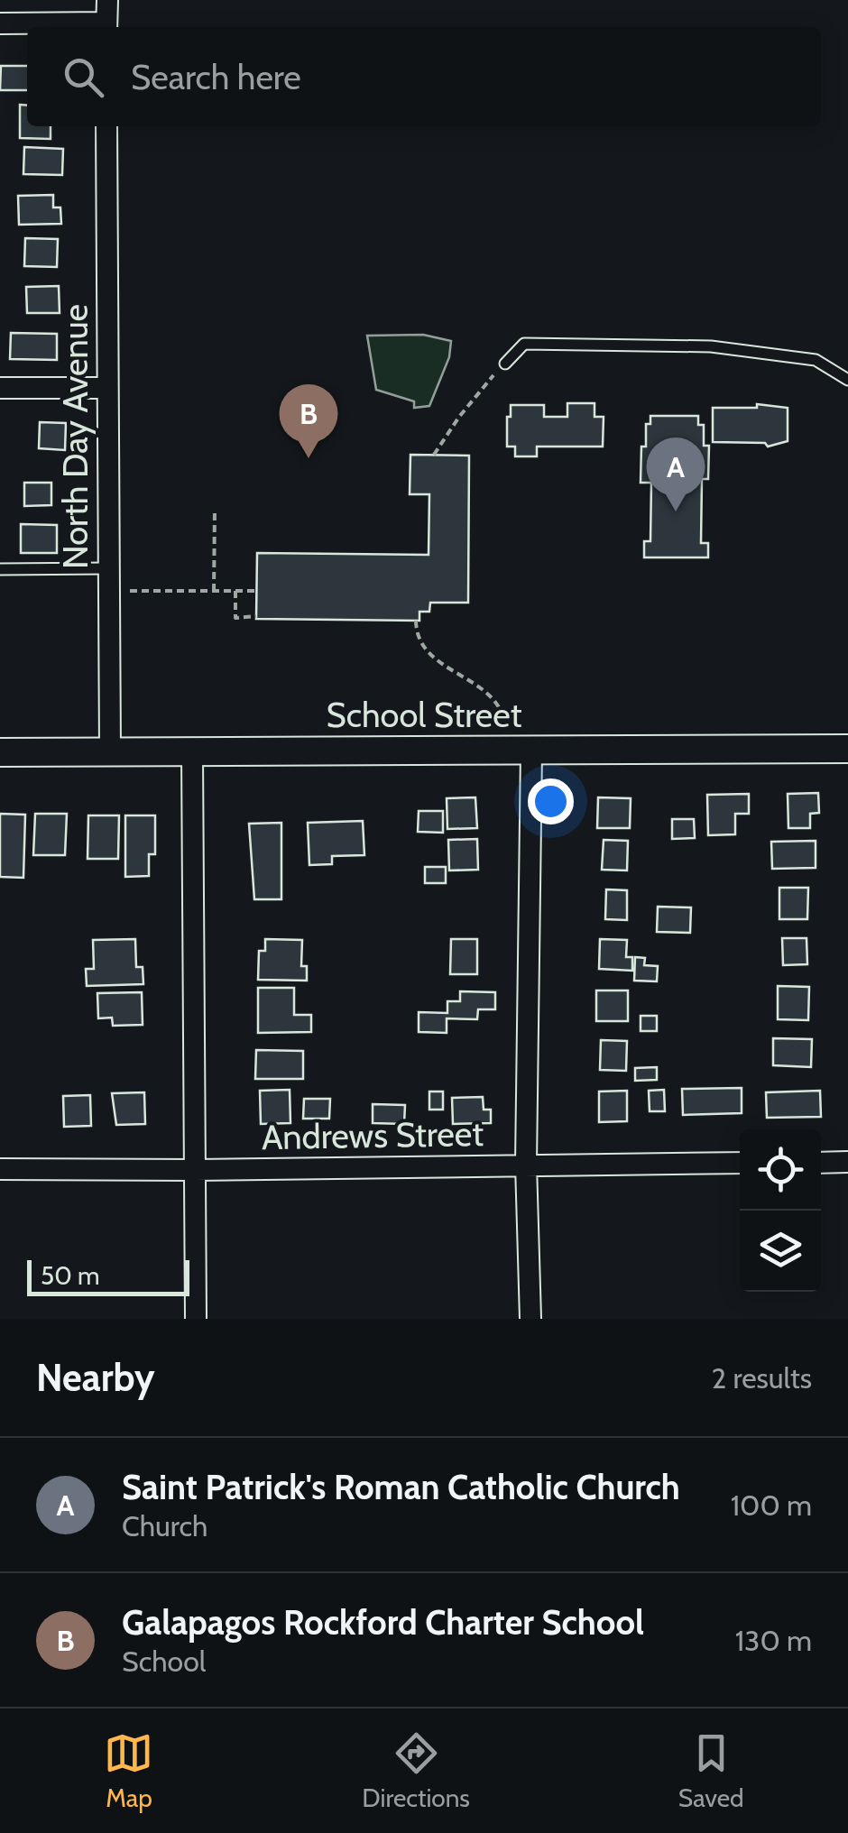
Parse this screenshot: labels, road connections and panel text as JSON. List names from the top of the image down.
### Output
{
  "streets": {
    "main road": ["School Street"],
    "street": ["North Day Avenue", "Andrews Street"]
  },
  "crossings": [
    ["North Day Avenue", "School Street"]
  ],
  "scale_bar": "50 m",
  "page": {
    "search": "Search here",
    "pins": ["B", "A"],
    "scale": "50 m",
    "heading": ["Nearby", "2 results"],
    "list": [
      {
        "mark": "A",
        "name": "Saint Patrick's Roman Catholic Church",
        "note": "Church",
        "value": "100 m"
      },
      {
        "mark": "B",
        "name": "Galapagos Rockford Charter School",
        "note": "School",
        "value": "130 m"
      }
    ],
    "nav": ["Map", "Directions", "Saved"]
  }
}
